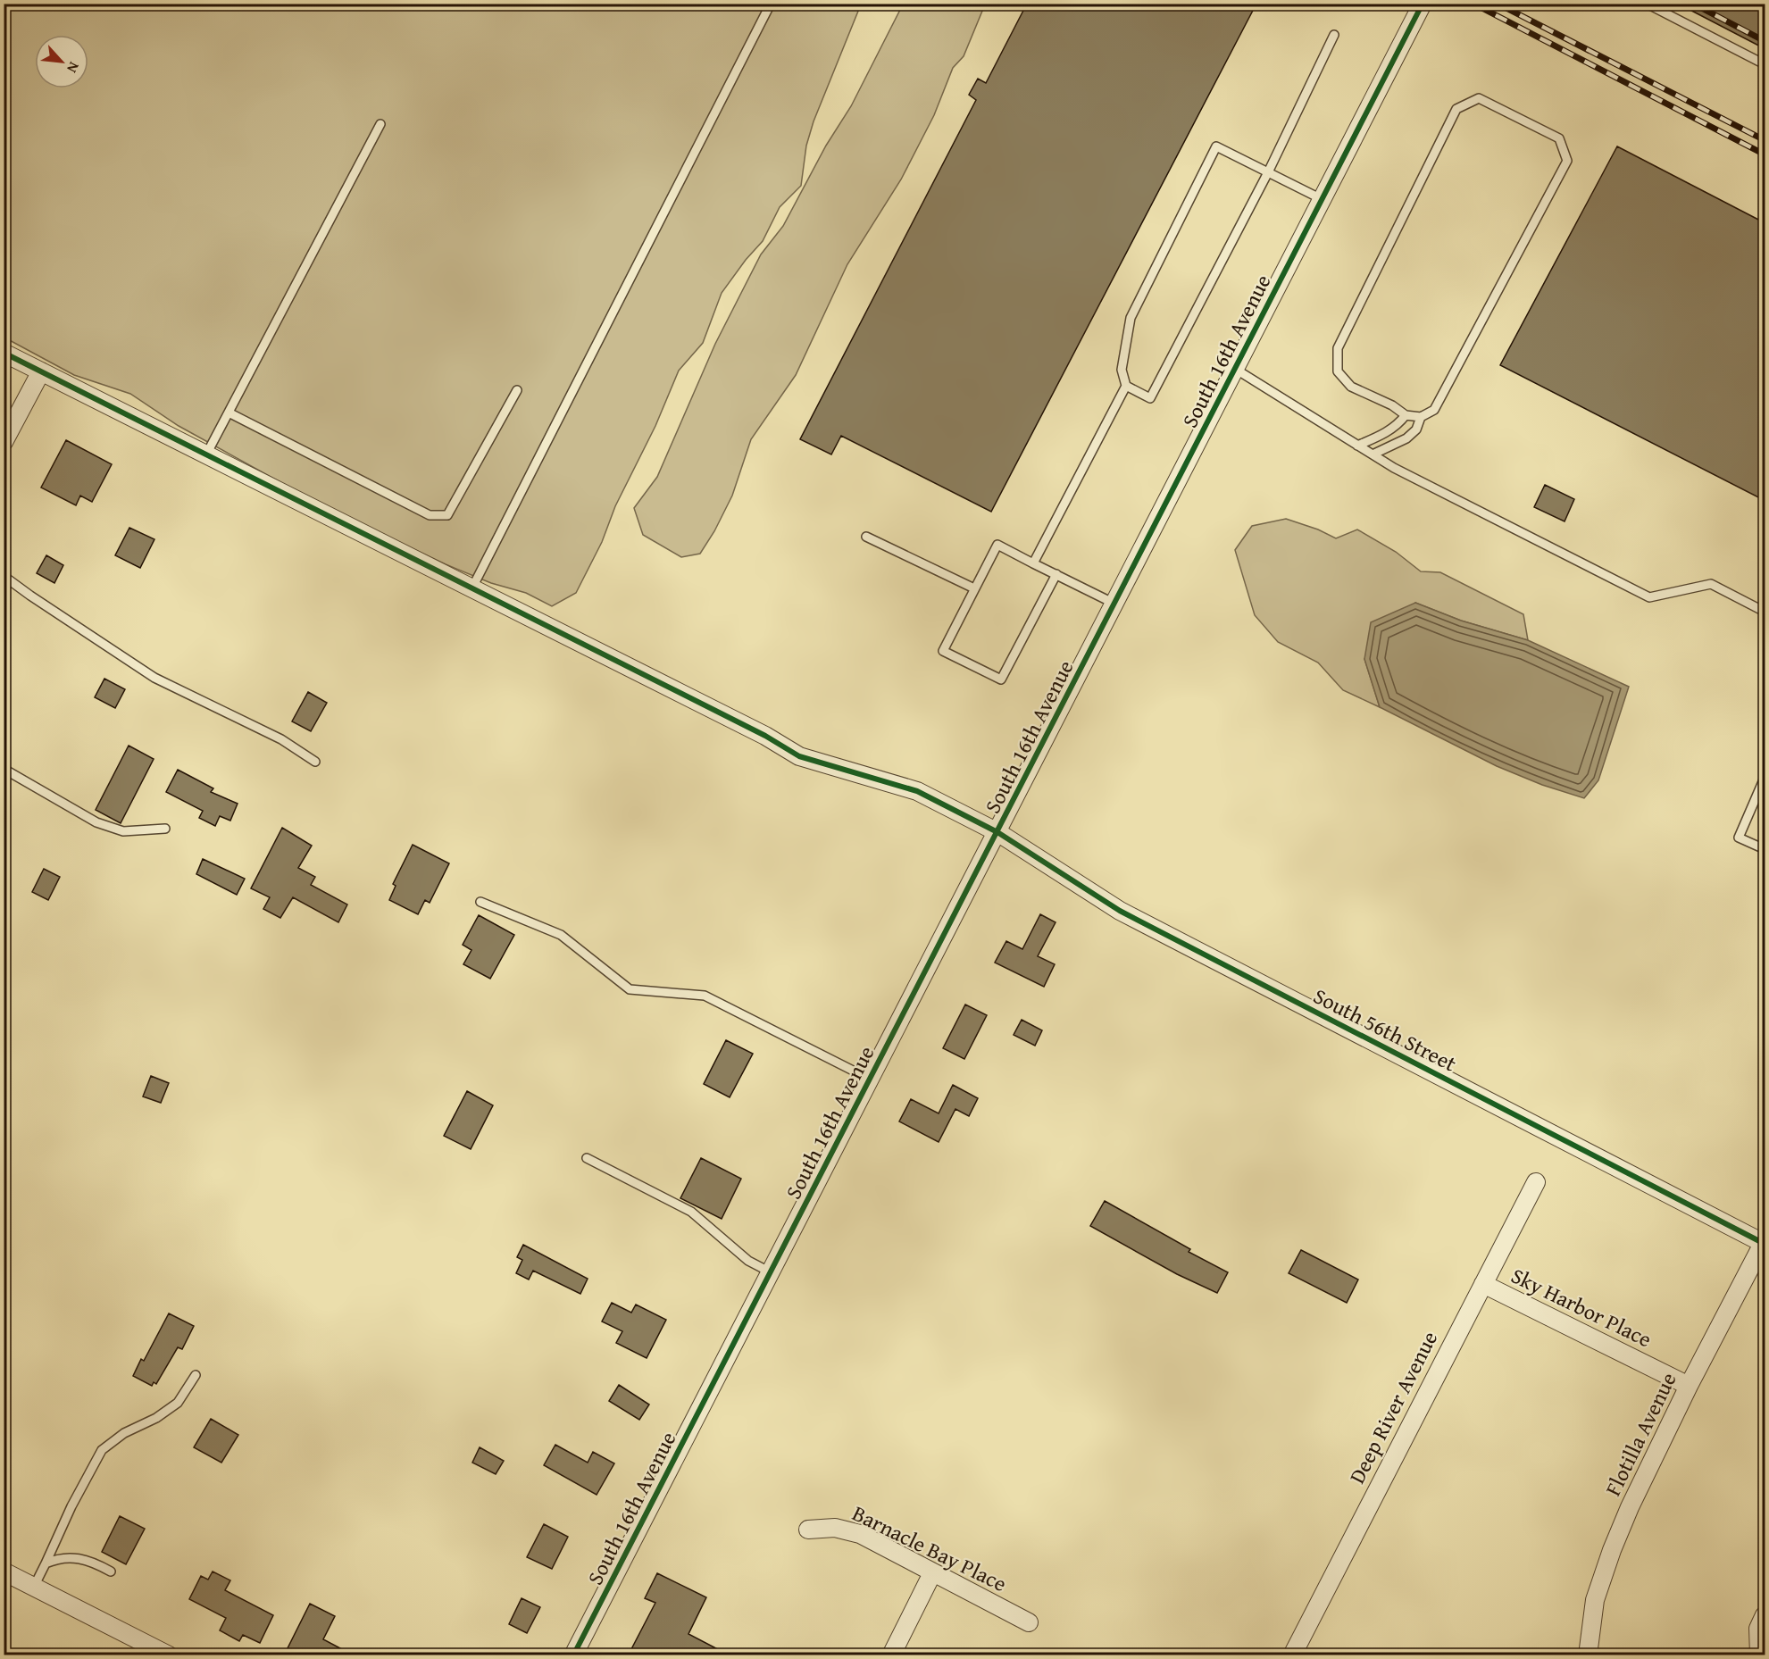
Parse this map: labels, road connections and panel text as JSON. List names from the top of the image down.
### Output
{
  "streets": {
    "street": [
      "South 16th Avenue",
      "South 56th Street",
      "Sky Harbor Place",
      "Deep River Avenue",
      "Flotilla Avenue",
      "Barnacle Bay Place"
    ]
  },
  "crossings": [
    ["South 16th Avenue", "South 56th Street"],
    ["South 56th Street", "Flotilla Avenue"],
    ["Sky Harbor Place", "Deep River Avenue"],
    ["Sky Harbor Place", "Flotilla Avenue"]
  ],
  "north": "bottom right"
}
